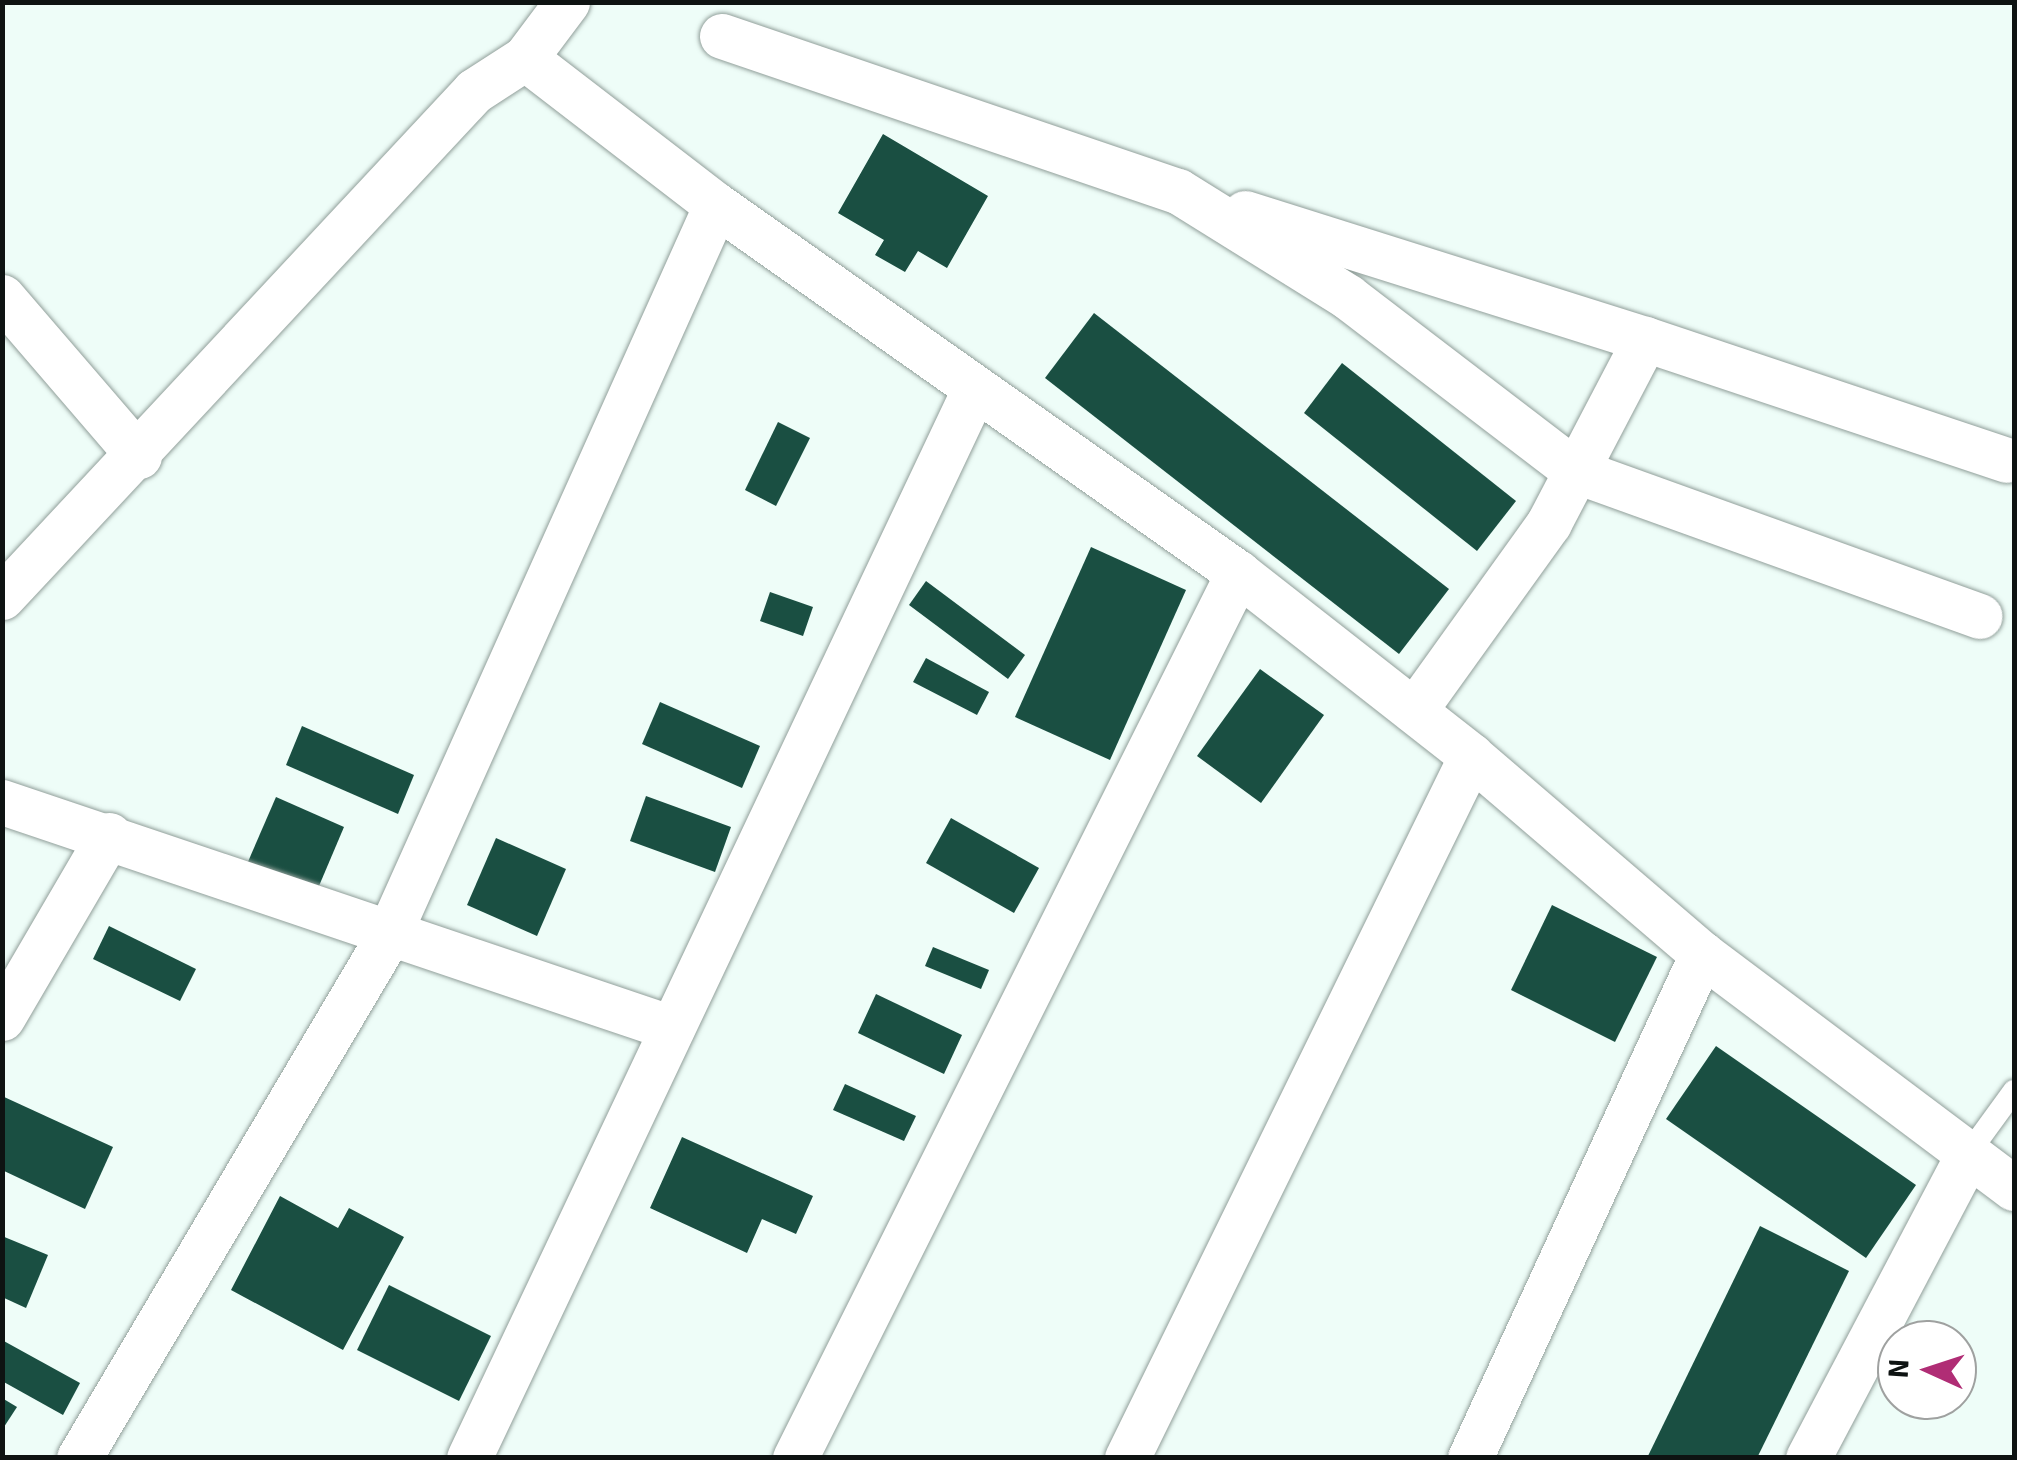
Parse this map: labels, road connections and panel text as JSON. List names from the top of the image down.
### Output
{
  "north": "left"
}
